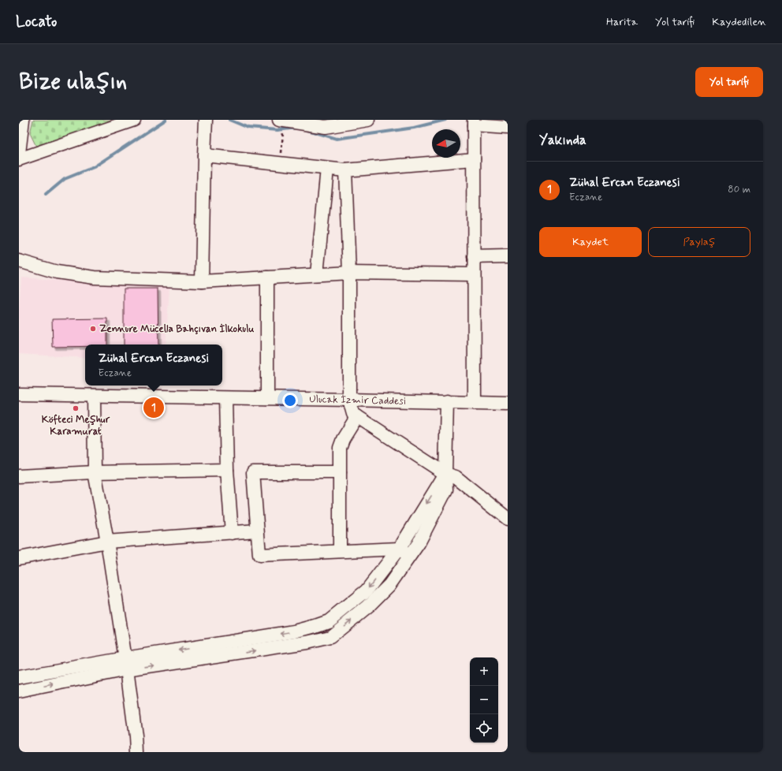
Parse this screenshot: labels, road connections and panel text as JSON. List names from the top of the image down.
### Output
{
  "streets": {
    "street": ["Ulucak İzmir Caddesi"]
  },
  "places": ["Zennure Mücella Bahçıvan İlkokulu", "Köfteci Meşhur Karamurat"],
  "north": "left",
  "page": {
    "header": "Locato",
    "nav": ["Harita", "Yol tarifi", "Kaydedilen"],
    "buttons": [
      "Yol tarifi",
      ["Kaydet", "Paylaş"]
    ],
    "title": "Bize ulaşın",
    "heading": "Yakında",
    "list": [
      {
        "mark": "1",
        "name": "Zühal Ercan Eczanesi",
        "note": "Eczane",
        "value": "80 m"
      }
    ],
    "popup": ["Zühal Ercan Eczanesi", "Eczane"],
    "pins": "1",
    "map_buttons": ["+", "−"]
  }
}
